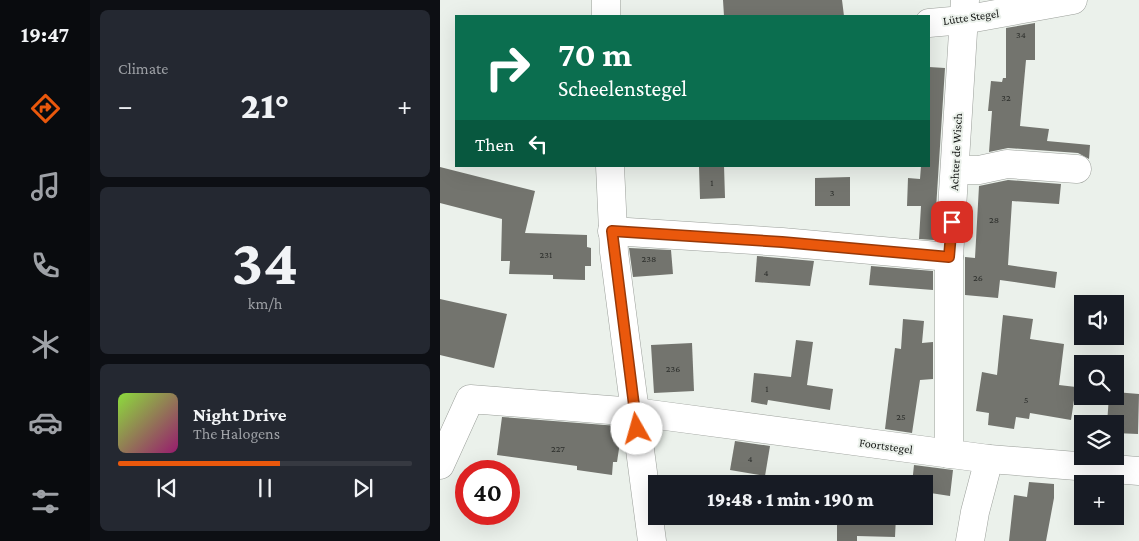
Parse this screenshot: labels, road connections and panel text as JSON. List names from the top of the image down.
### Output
{
  "streets": {
    "street": ["Lütte Stegel", "Achter de Wisch", "Foortstegel"]
  },
  "crossings": [
    ["Lütte Stegel", "Achter de Wisch"],
    ["Achter de Wisch", "Foortstegel"]
  ],
  "house_numbers": [
    "34",
    "32",
    "1",
    "3",
    "28",
    "231",
    "238",
    "4",
    "26",
    "236",
    "1",
    "5",
    "25",
    "227",
    "4"
  ],
  "page": {
    "tabs": "19:47",
    "tile": [
      "Climate",
      ["34", "km/h"]
    ],
    "turn": ["70 m", "Scheelenstegel"],
    "heat": ["−", "21°", "+"],
    "then": "Then",
    "map_buttons": "+",
    "song": ["Night Drive", "The Halogens"],
    "limit": "40",
    "trip": "19:48 · 1 min · 190 m"
  }
}
